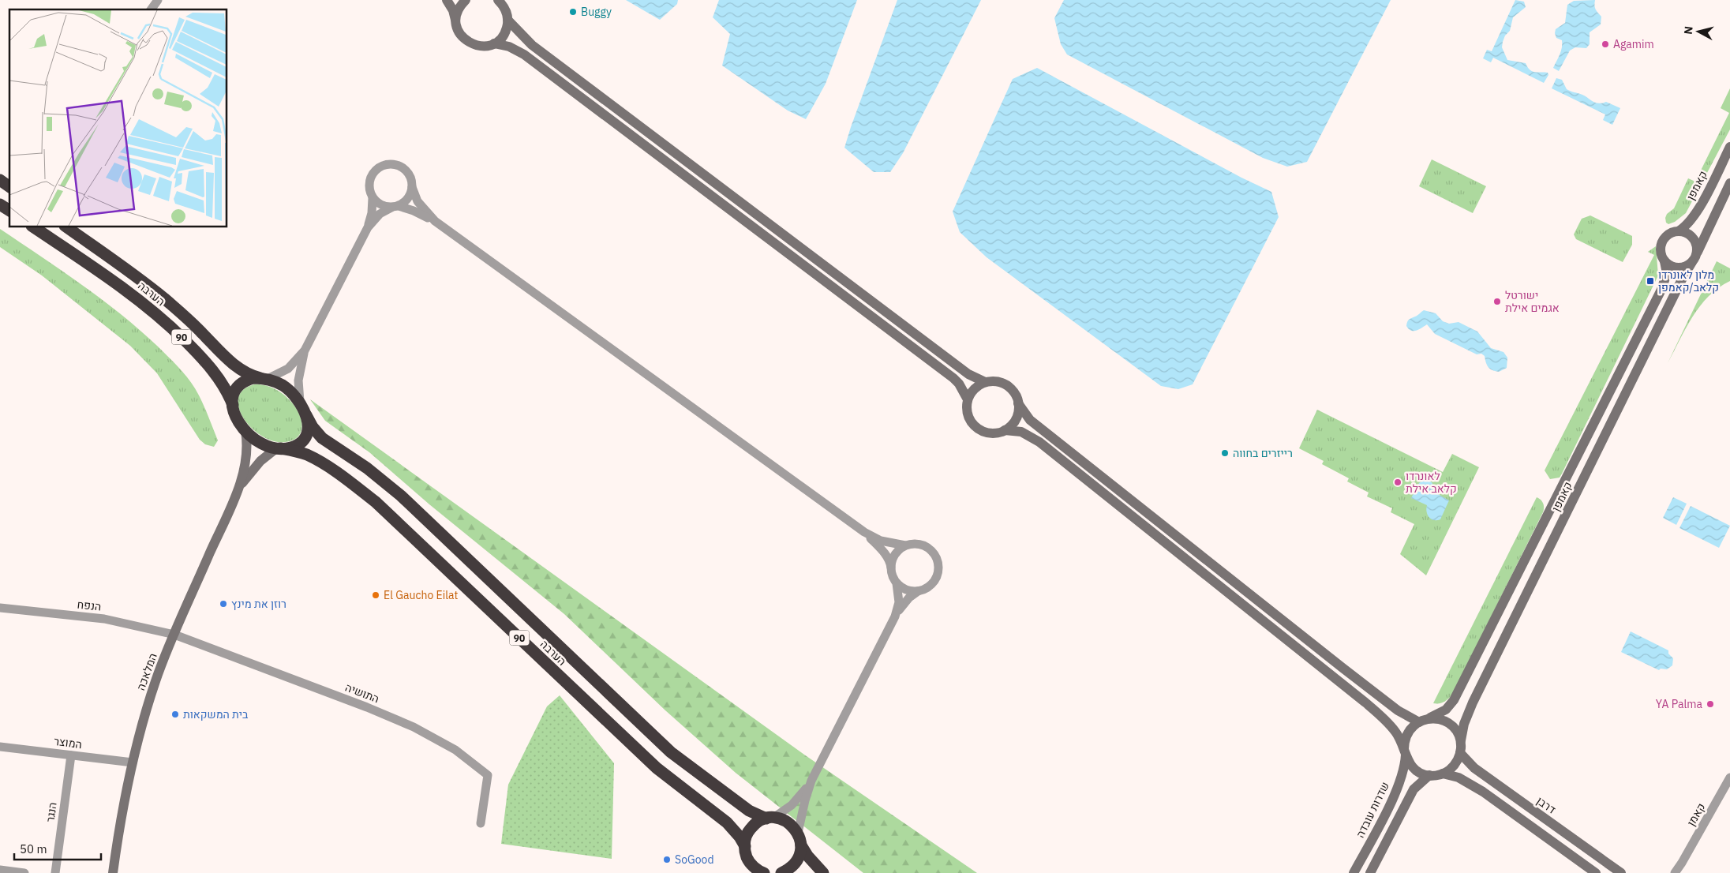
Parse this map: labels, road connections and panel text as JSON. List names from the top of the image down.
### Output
{
  "streets": {
    "highway": ["הערבה", "90"],
    "street": [
      "קאמפן",
      "הנפח",
      "המלאכה",
      "התושיה",
      "המוצר",
      "דרבן",
      "שדרות עובדה",
      "הנגר",
      "קאמן"
    ]
  },
  "crossings": [
    ["קאמפן", "דרבן"],
    ["קאמפן", "שדרות עובדה"],
    ["הערבה", "90"],
    ["הערבה", "המלאכה"],
    ["90", "המלאכה"],
    ["הנפח", "המלאכה"],
    ["הנפח", "התושיה"],
    ["המלאכה", "התושיה"],
    ["המלאכה", "המוצר"],
    ["המוצר", "הנגר"],
    ["דרבן", "שדרות עובדה"]
  ],
  "places": {
    "other": [
      "Buggy",
      "Agamim",
      "ישורטל אגמים אילת",
      "רייזרים בחווה",
      "לאונרדו קלאב אילת",
      "El Gaucho Eilat",
      "רוזן את מינץ",
      "YA Palma",
      "בית המשקאות",
      "SoGood"
    ],
    "transit": ["מלון לאונרדו קלאב/קאמפן"]
  },
  "scale_bar": "50 m",
  "north": "left"
}
